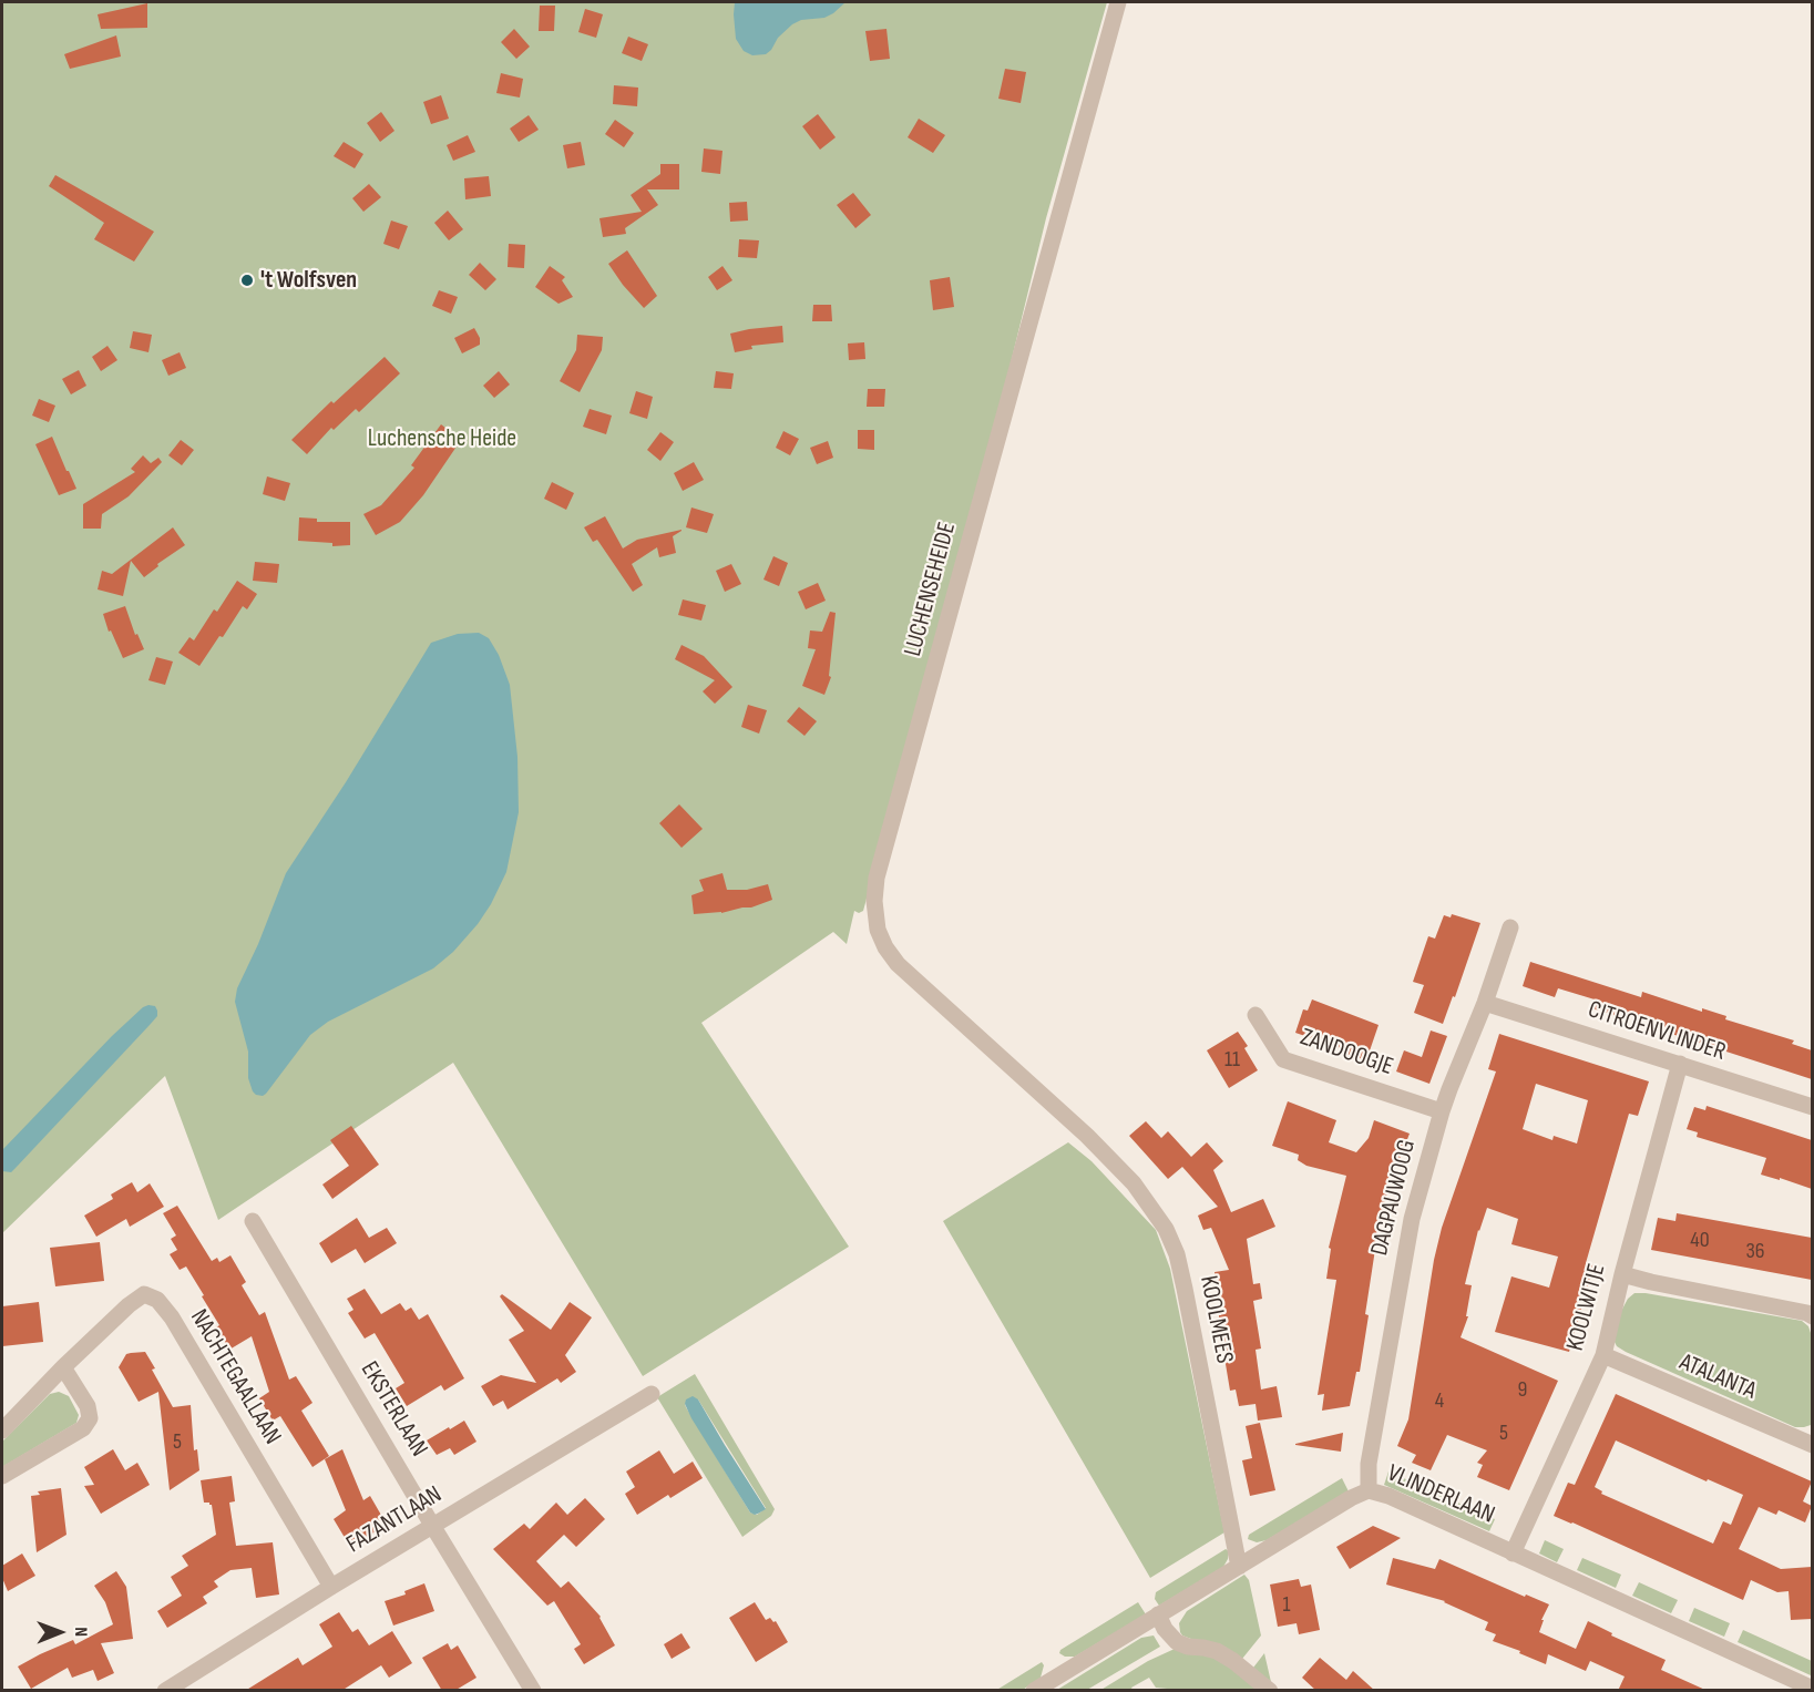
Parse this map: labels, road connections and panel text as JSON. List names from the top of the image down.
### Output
{
  "streets": {
    "street": [
      "LUCHENSEHEIDE",
      "CITROENVLINDER",
      "ZANDOOGJE",
      "DAGPAUWOOG",
      "KOOLWITJE",
      "KOOLMEES",
      "NACHTEGAALLAAN",
      "ATALANTA",
      "EKSTERLAAN",
      "VLINDERLAAN",
      "FAZANTLAAN"
    ]
  },
  "crossings": [
    ["LUCHENSEHEIDE", "KOOLMEES"],
    ["CITROENVLINDER", "DAGPAUWOOG"],
    ["CITROENVLINDER", "KOOLWITJE"],
    ["ZANDOOGJE", "DAGPAUWOOG"],
    ["DAGPAUWOOG", "VLINDERLAAN"],
    ["KOOLWITJE", "ATALANTA"],
    ["KOOLWITJE", "VLINDERLAAN"],
    ["KOOLMEES", "VLINDERLAAN"],
    ["NACHTEGAALLAAN", "FAZANTLAAN"],
    ["EKSTERLAAN", "FAZANTLAAN"]
  ],
  "parks": ["Luchensche Heide"],
  "places": ["'t Wolfsven"],
  "house_numbers": [
    "11",
    "40",
    "36",
    "9",
    "4",
    "5",
    "5",
    "1"
  ],
  "north": "right"
}
